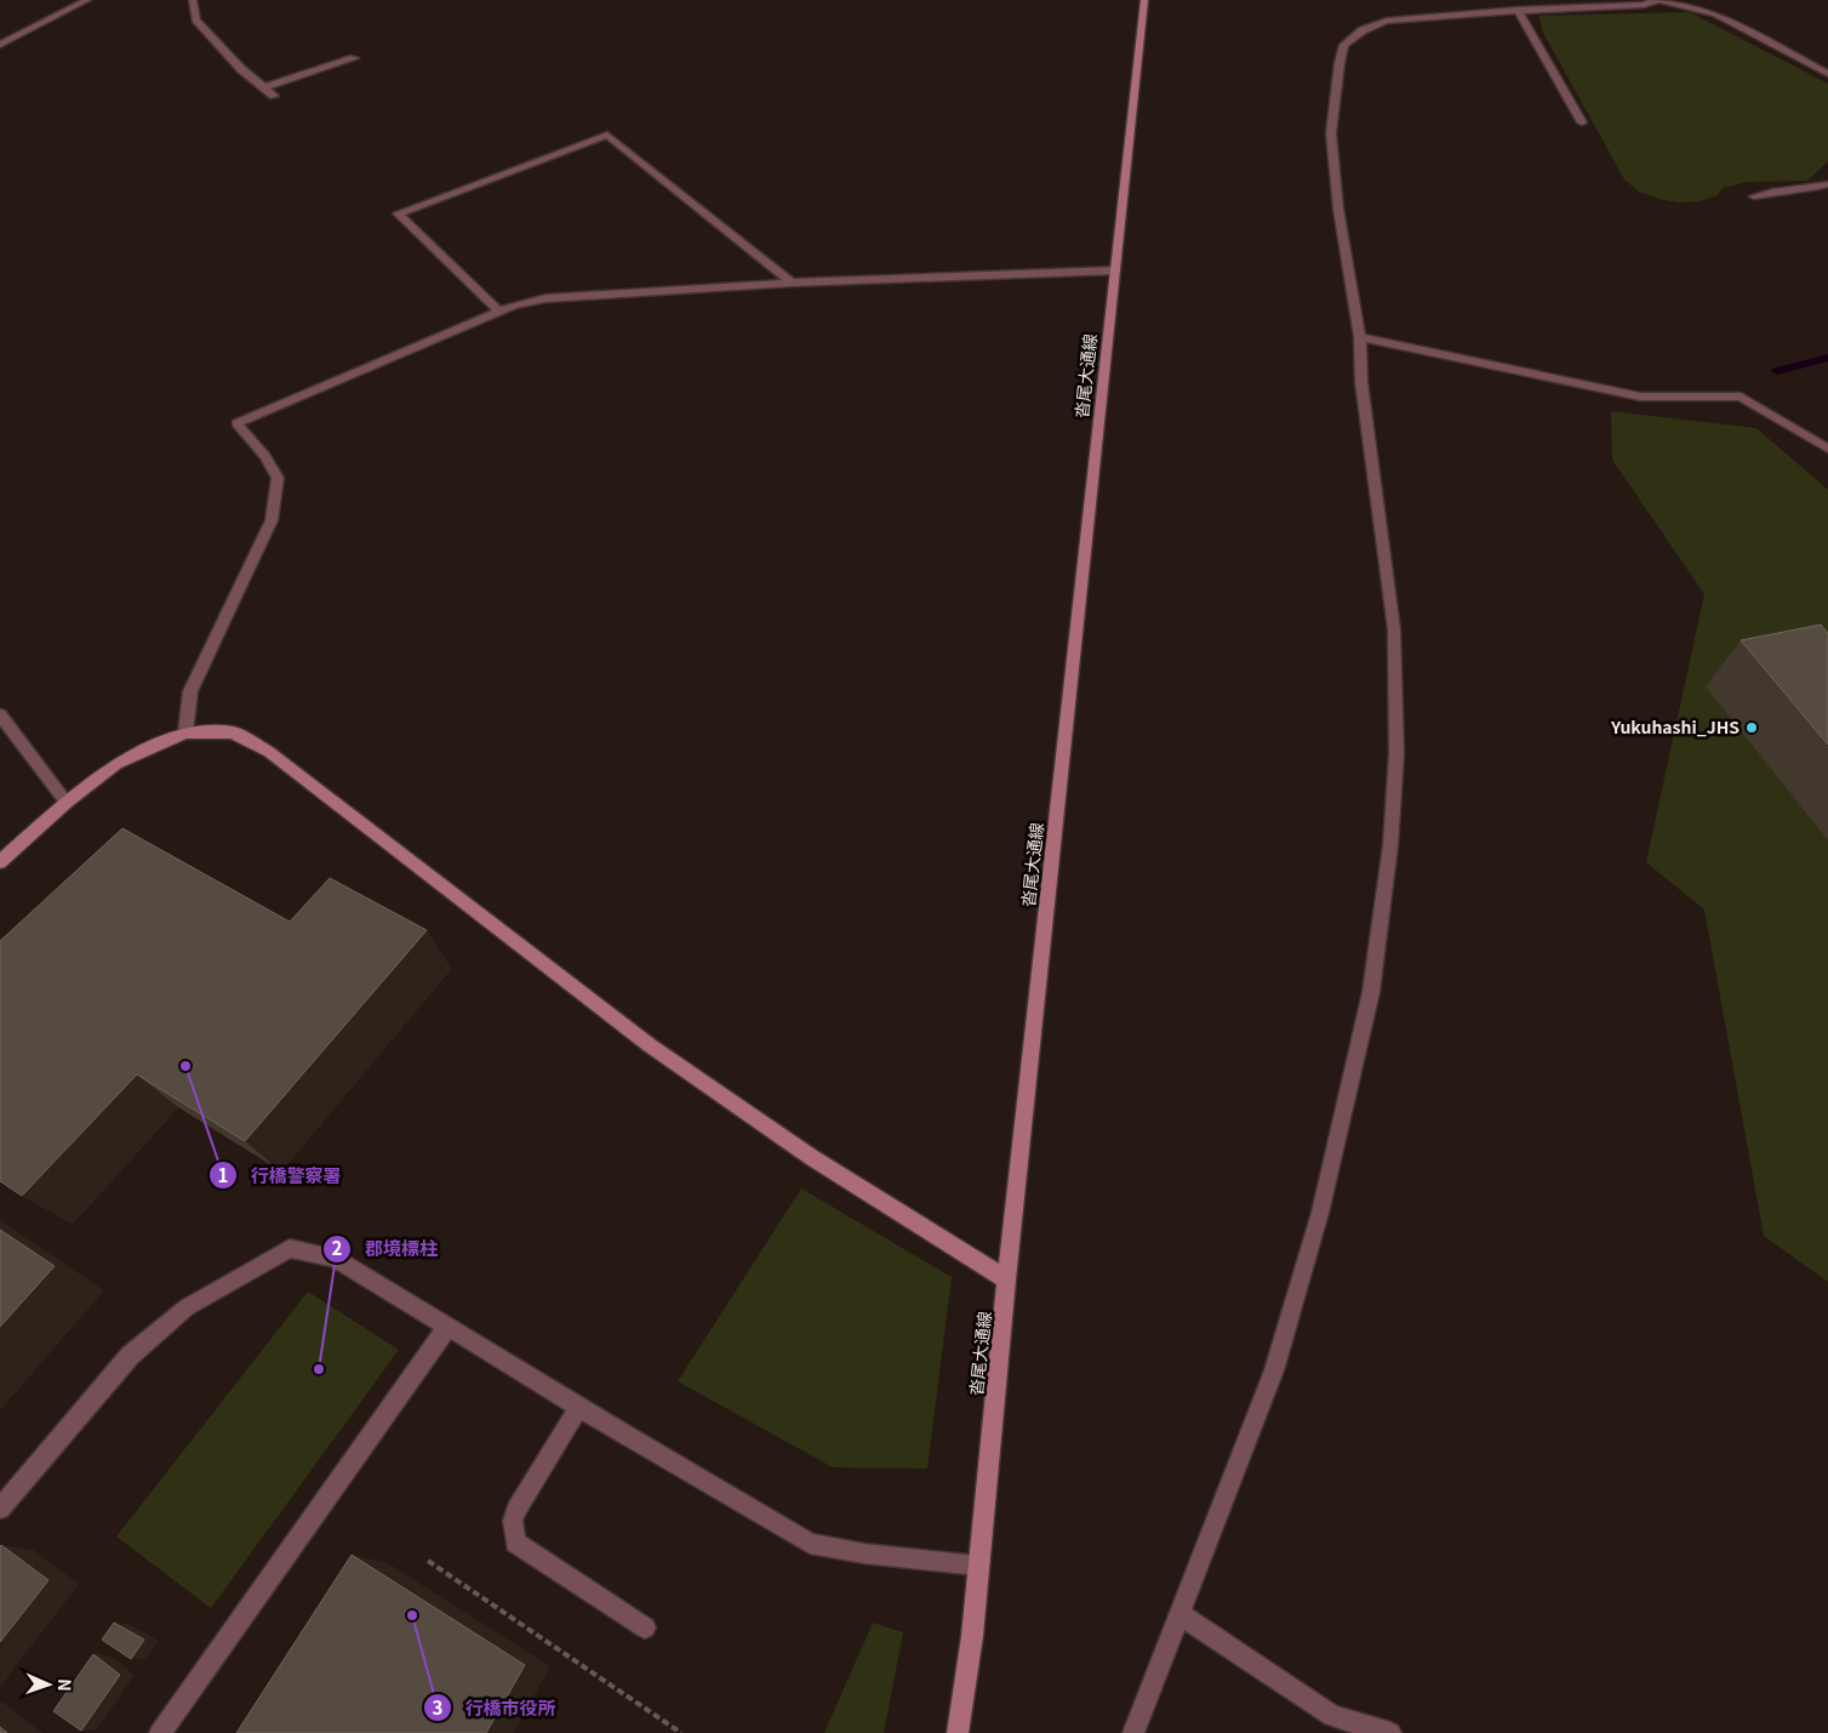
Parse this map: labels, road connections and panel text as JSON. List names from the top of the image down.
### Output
{
  "streets": {
    "main road": ["沓尾大通線"]
  },
  "places": [
    "Yukuhashi_JHS",
    "行橋警察署",
    "郡境標柱",
    "行橋市役所"
  ],
  "north": "right"
}
